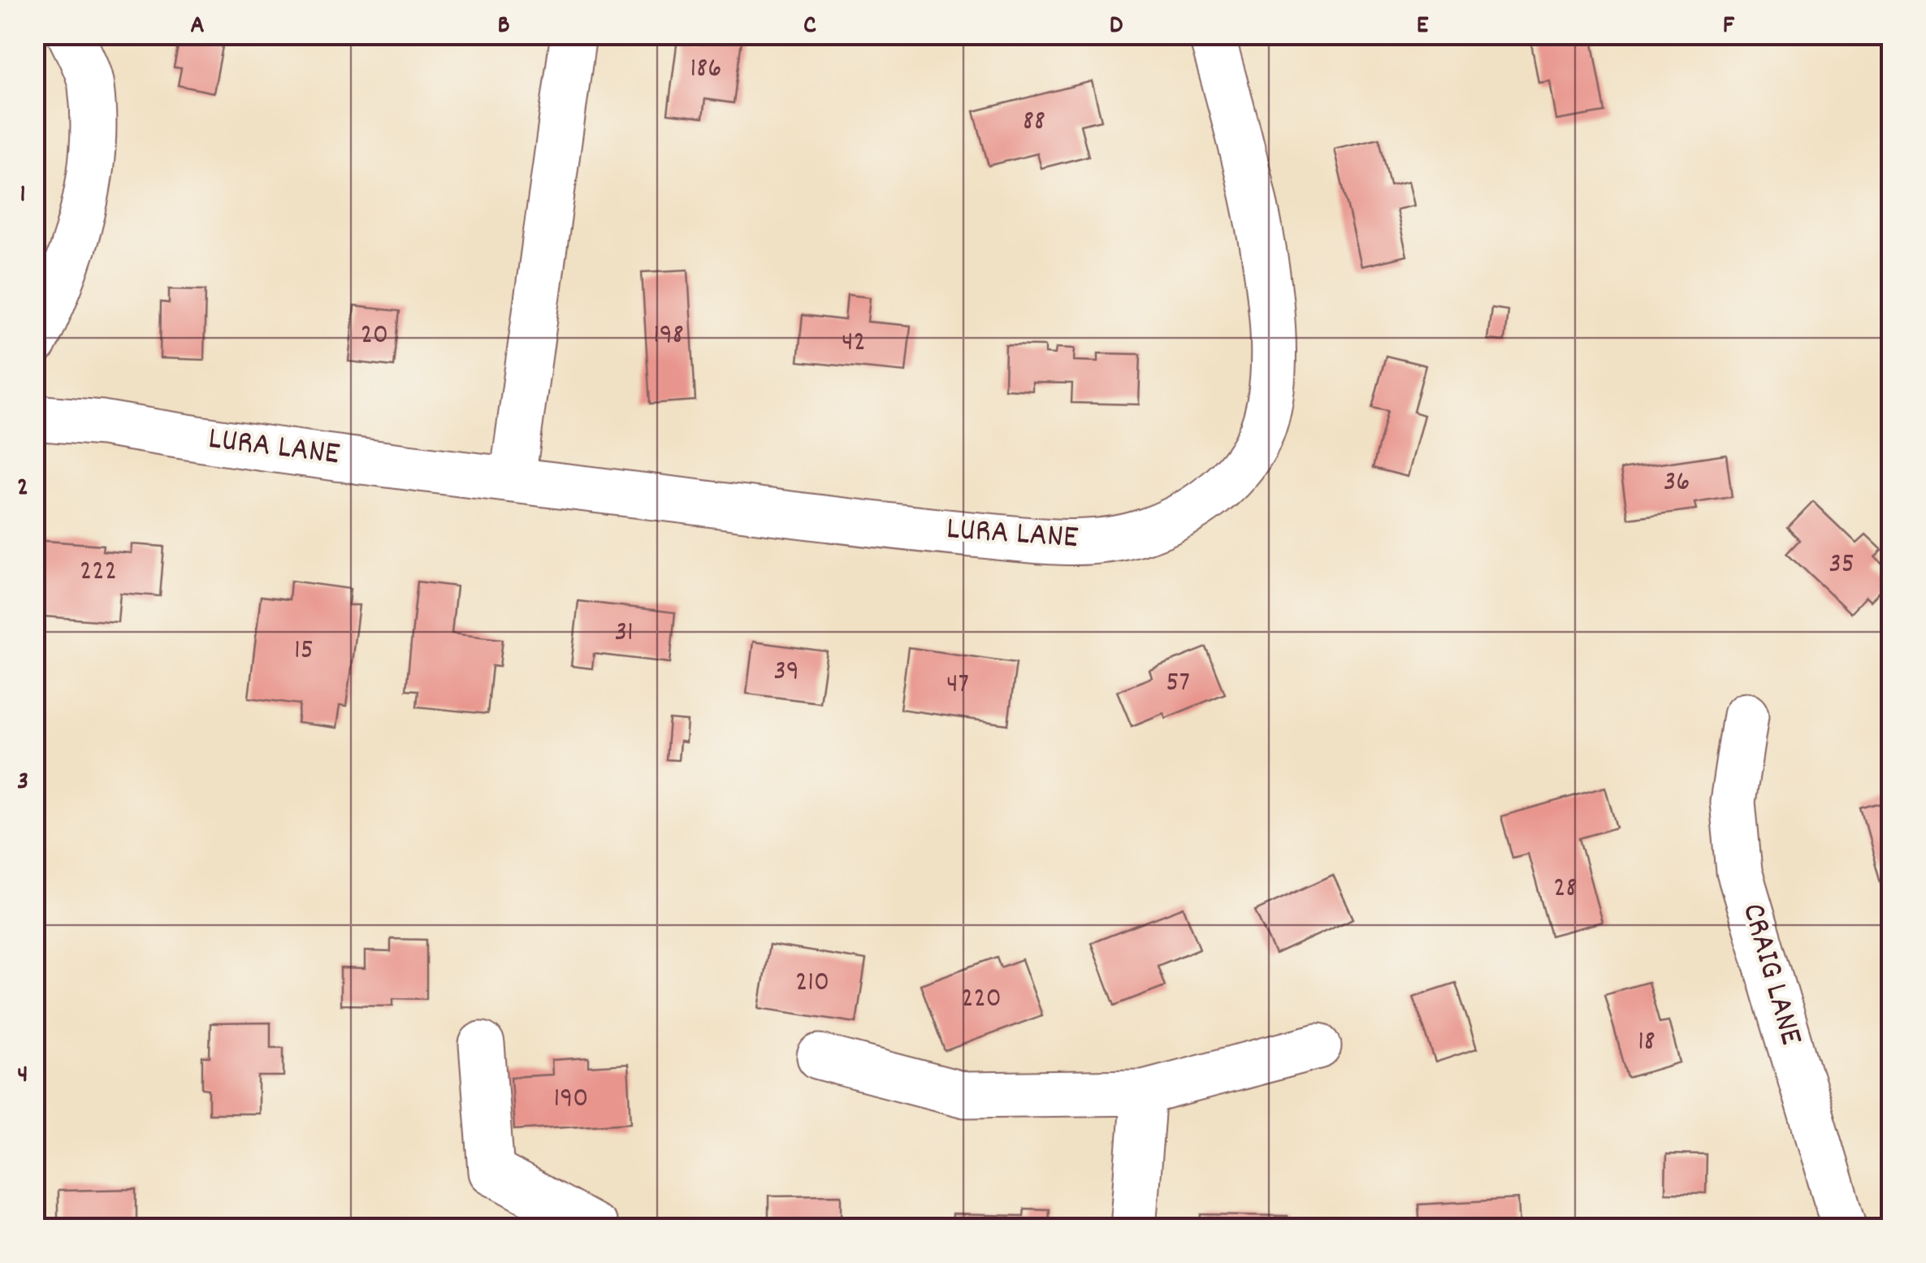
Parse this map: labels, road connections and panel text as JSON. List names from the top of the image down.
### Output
{
  "streets": {
    "street": ["LURA LANE", "CRAIG LANE"]
  },
  "house_numbers": [
    "186",
    "88",
    "20",
    "198",
    "42",
    "36",
    "35",
    "222",
    "31",
    "15",
    "39",
    "57",
    "47",
    "28",
    "210",
    "220",
    "18",
    "190"
  ],
  "grid": {
    "columns": [
      "A",
      "B",
      "C",
      "D",
      "E",
      "F"
    ],
    "rows": [
      "1",
      "2",
      "3",
      "4"
    ]
  }
}
